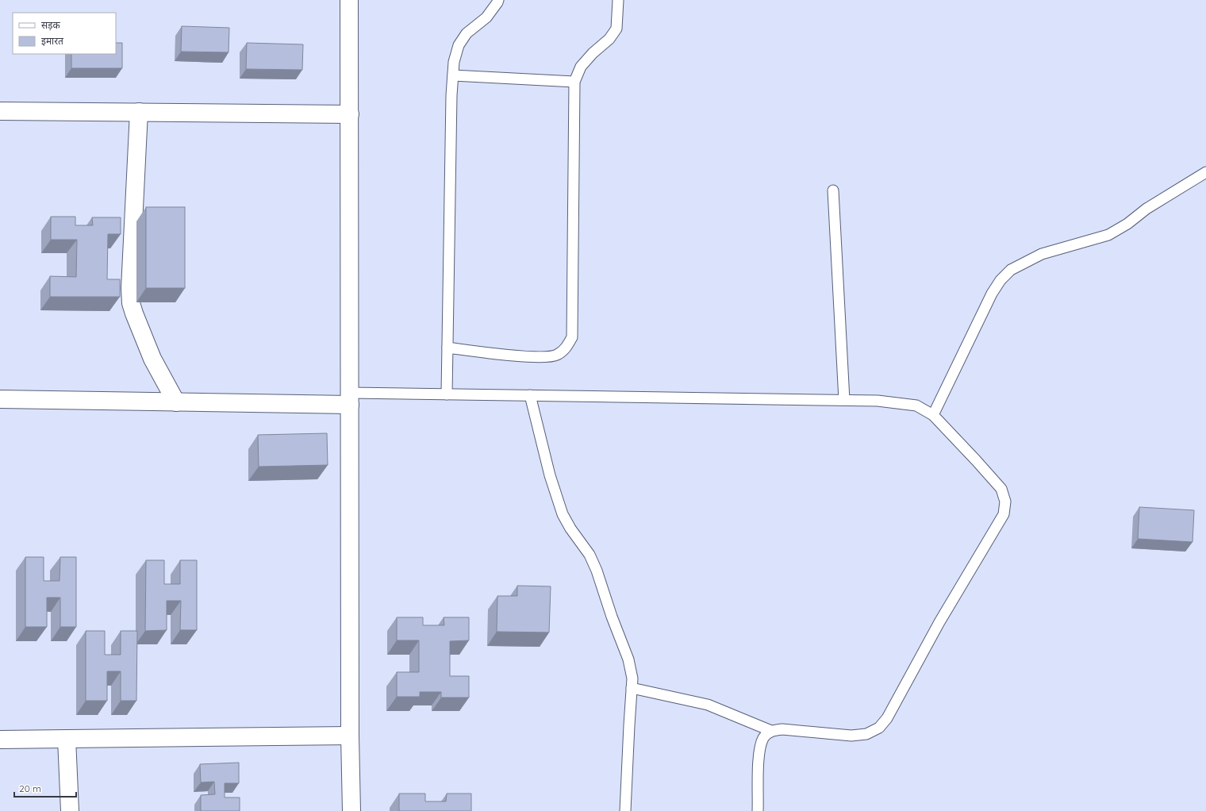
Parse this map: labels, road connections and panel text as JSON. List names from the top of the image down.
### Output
{
  "legend": ["सड़क", "इमारत"],
  "scale_bar": "20 m"
}
